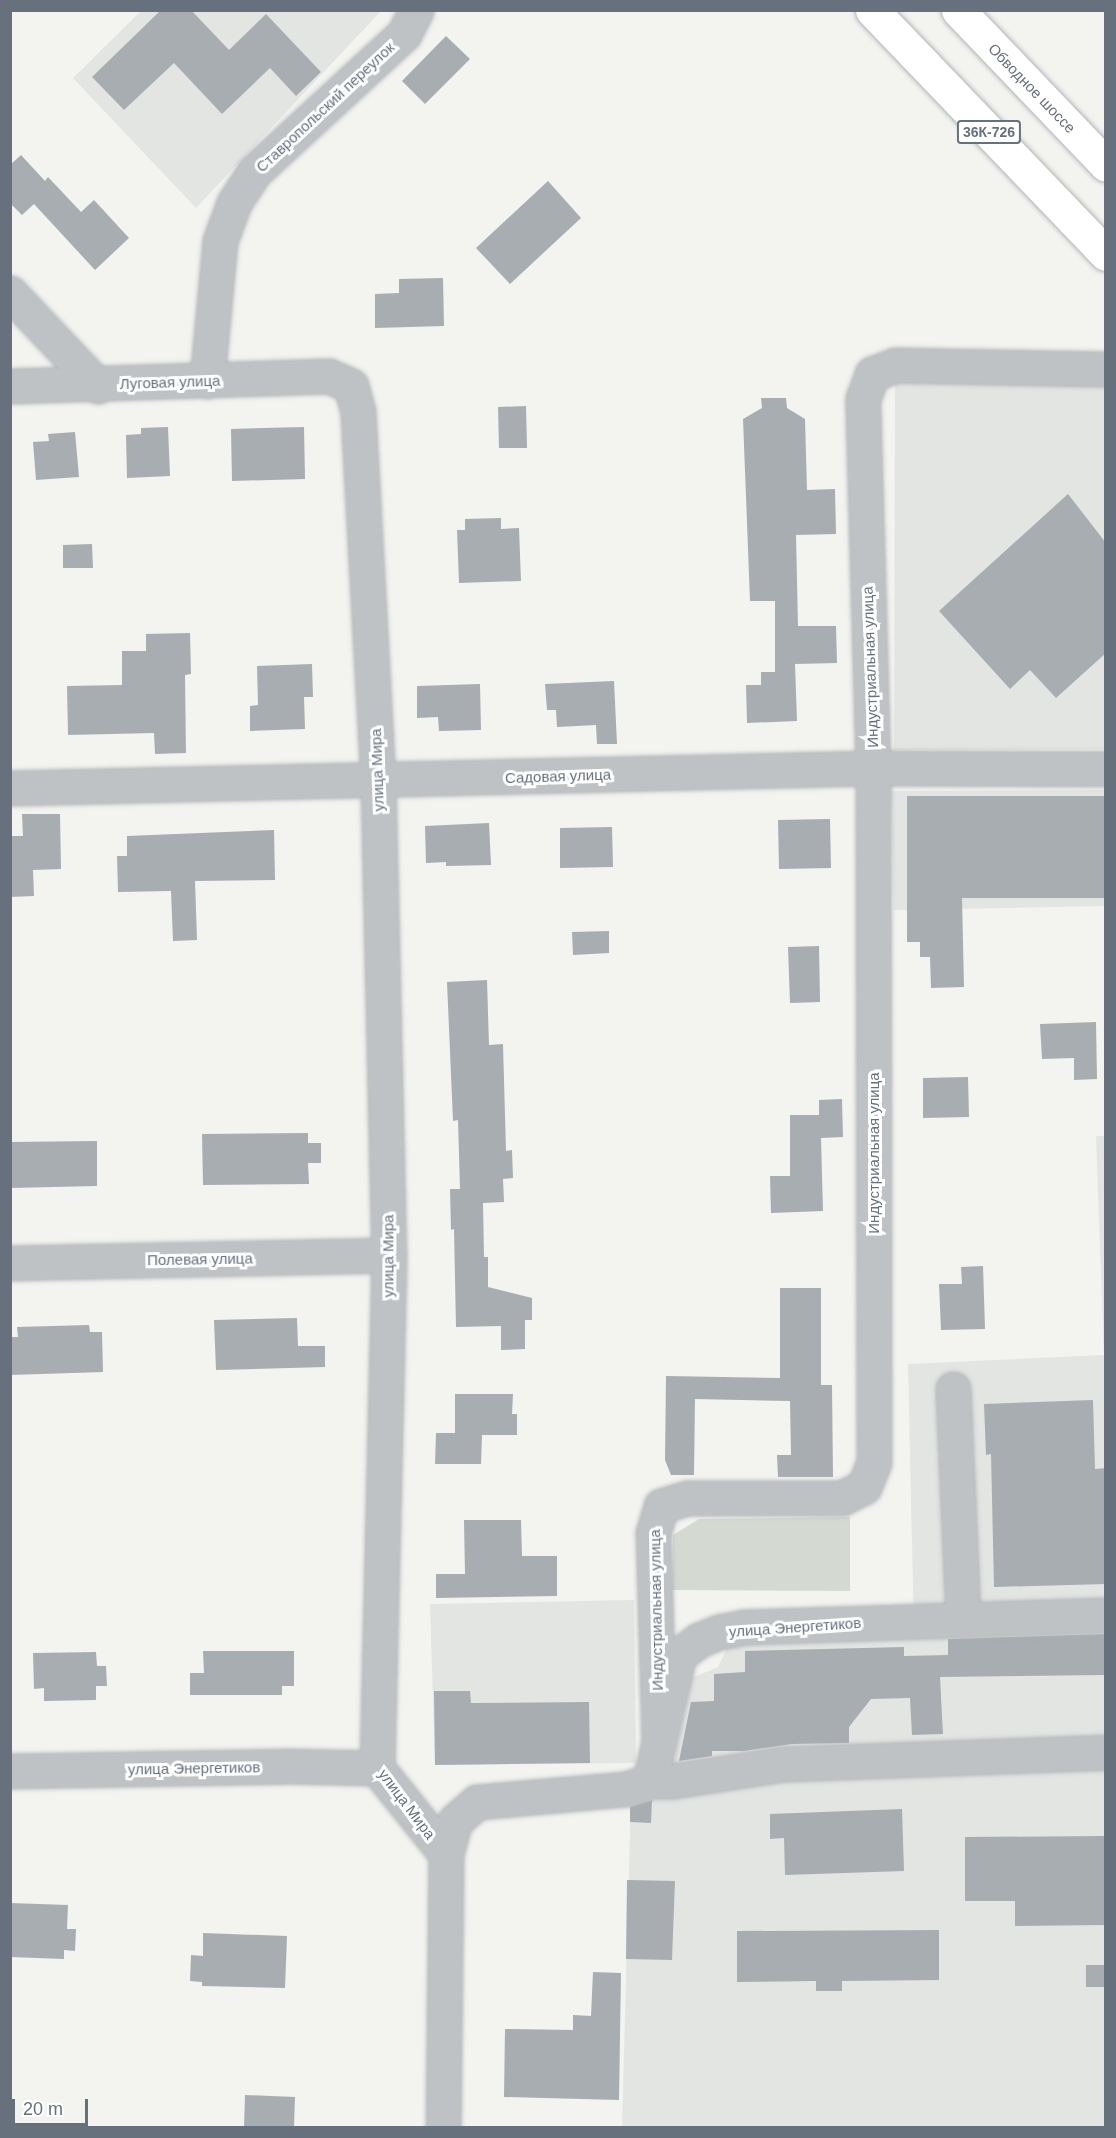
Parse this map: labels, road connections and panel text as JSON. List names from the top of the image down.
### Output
{
  "streets": {
    "main road": ["Обводное шоссе", "36К-726"],
    "street": [
      "Ставропольский переулок",
      "Луговая улица",
      "Индустриальная улица",
      "улица Мира",
      "Садовая улица",
      "Полевая улица",
      "улица Энергетиков"
    ]
  },
  "crossings": [
    ["Ставропольский переулок", "Луговая улица"],
    ["Луговая улица", "улица Мира"],
    ["Индустриальная улица", "Садовая улица"],
    ["Индустриальная улица", "улица Энергетиков"],
    ["улица Мира", "Садовая улица"],
    ["улица Мира", "Полевая улица"],
    ["улица Мира", "улица Энергетиков"]
  ],
  "scale_bar": "20 m"
}
